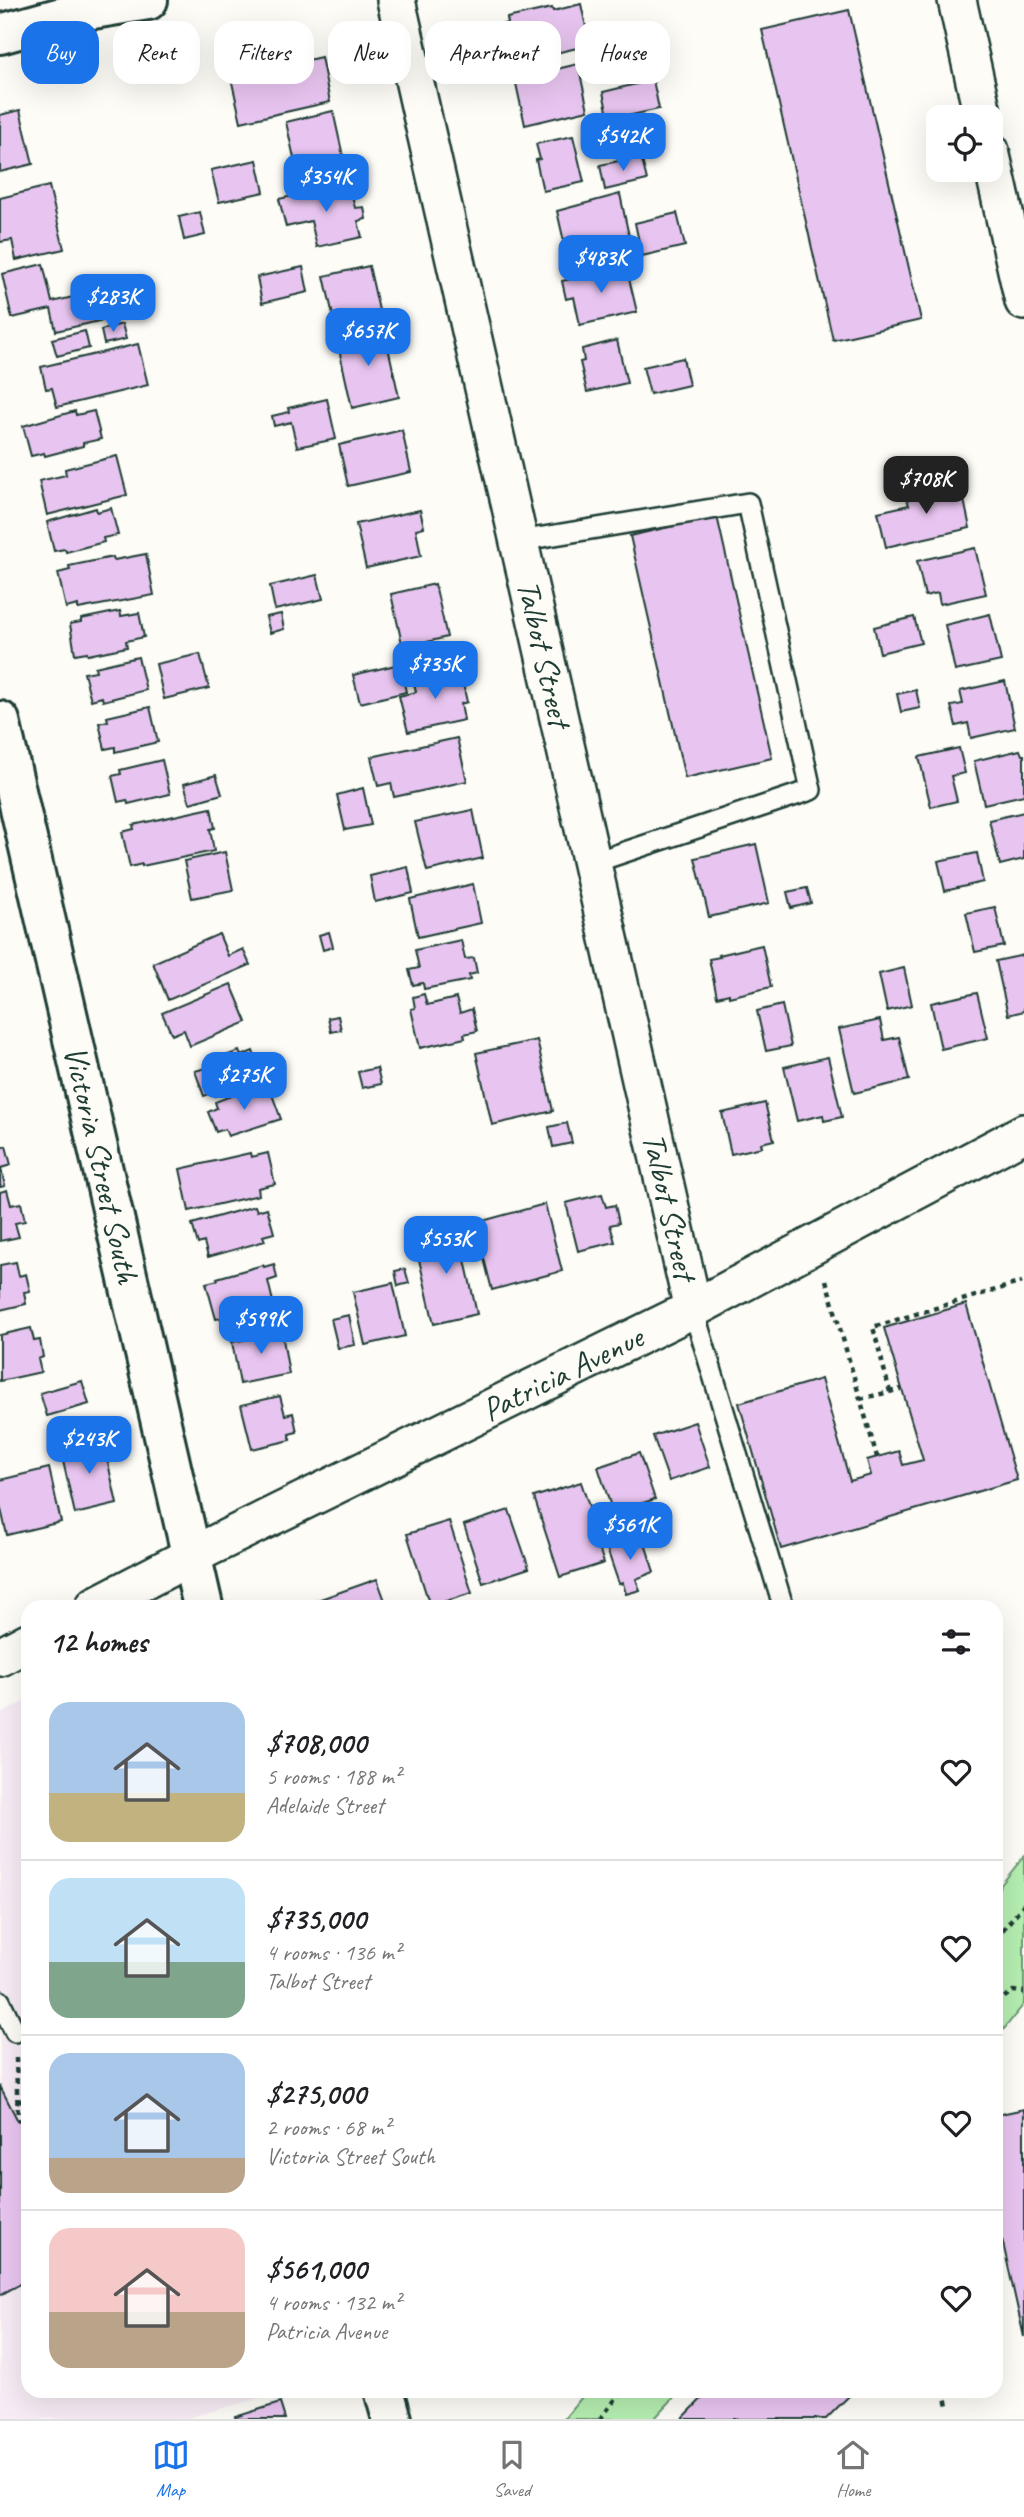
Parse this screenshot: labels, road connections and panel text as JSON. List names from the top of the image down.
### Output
{
  "streets": {
    "main road": ["Victoria Street South"],
    "street": ["Talbot Street", "Patricia Avenue"]
  },
  "crossings": [
    ["Talbot Street", "Patricia Avenue"],
    ["Victoria Street South", "Patricia Avenue"]
  ],
  "page": {
    "chip": [
      "Buy",
      "Rent",
      "Filters",
      "New",
      "Apartment",
      "House"
    ],
    "price": [
      "$542K",
      "$354K",
      "$483K",
      "$283K",
      "$657K",
      "$708K",
      "$735K",
      "$275K",
      "$553K",
      "$599K",
      "$243K",
      "$561K"
    ],
    "heading": "12 homes",
    "list": [
      {
        "name": "$708,000",
        "note": "5 rooms · 188 m² · Adelaide Street"
      },
      {
        "name": "$735,000",
        "note": "4 rooms · 136 m² · Talbot Street"
      },
      {
        "name": "$275,000",
        "note": "2 rooms · 68 m² · Victoria Street South"
      },
      {
        "name": "$561,000",
        "note": "4 rooms · 132 m² · Patricia Avenue"
      }
    ],
    "tabs": ["Map", "Saved", "Home"]
  }
}
